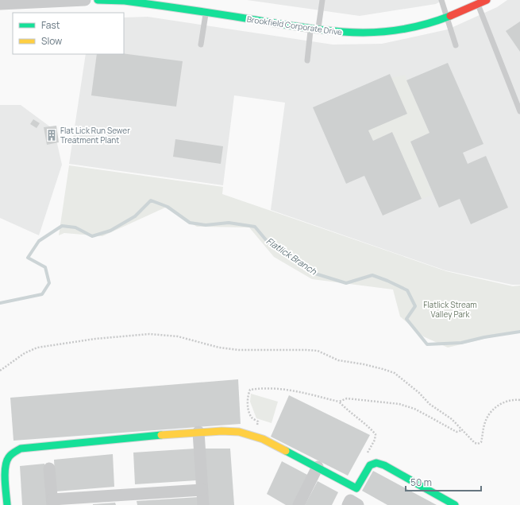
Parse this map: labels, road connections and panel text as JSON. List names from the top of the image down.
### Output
{
  "streets": {
    "street": ["Brookfield Corporate Drive"]
  },
  "water": ["Flatlick Branch"],
  "parks": ["Flatlick Stream Valley Park"],
  "places": {
    "building": ["Flat Lick Run Sewer Treatment Plant"]
  },
  "legend": ["Fast", "Slow"],
  "scale_bar": "50 m"
}
